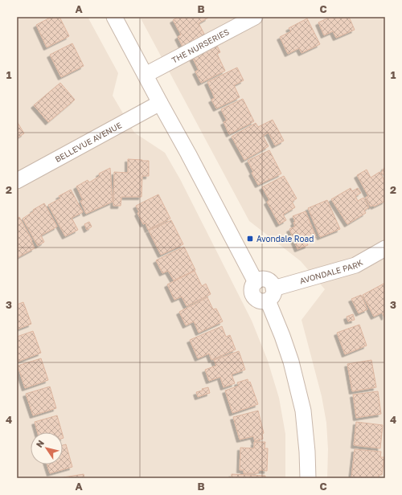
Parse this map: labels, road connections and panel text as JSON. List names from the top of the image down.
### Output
{
  "streets": {
    "street": ["THE NURSERIES", "BELLEVUE AVENUE", "AVONDALE PARK"]
  },
  "places": {
    "transit": ["Avondale Road"]
  },
  "north": "top left",
  "grid": {
    "columns": ["A", "B", "C"],
    "rows": [
      "1",
      "2",
      "3",
      "4"
    ]
  }
}
